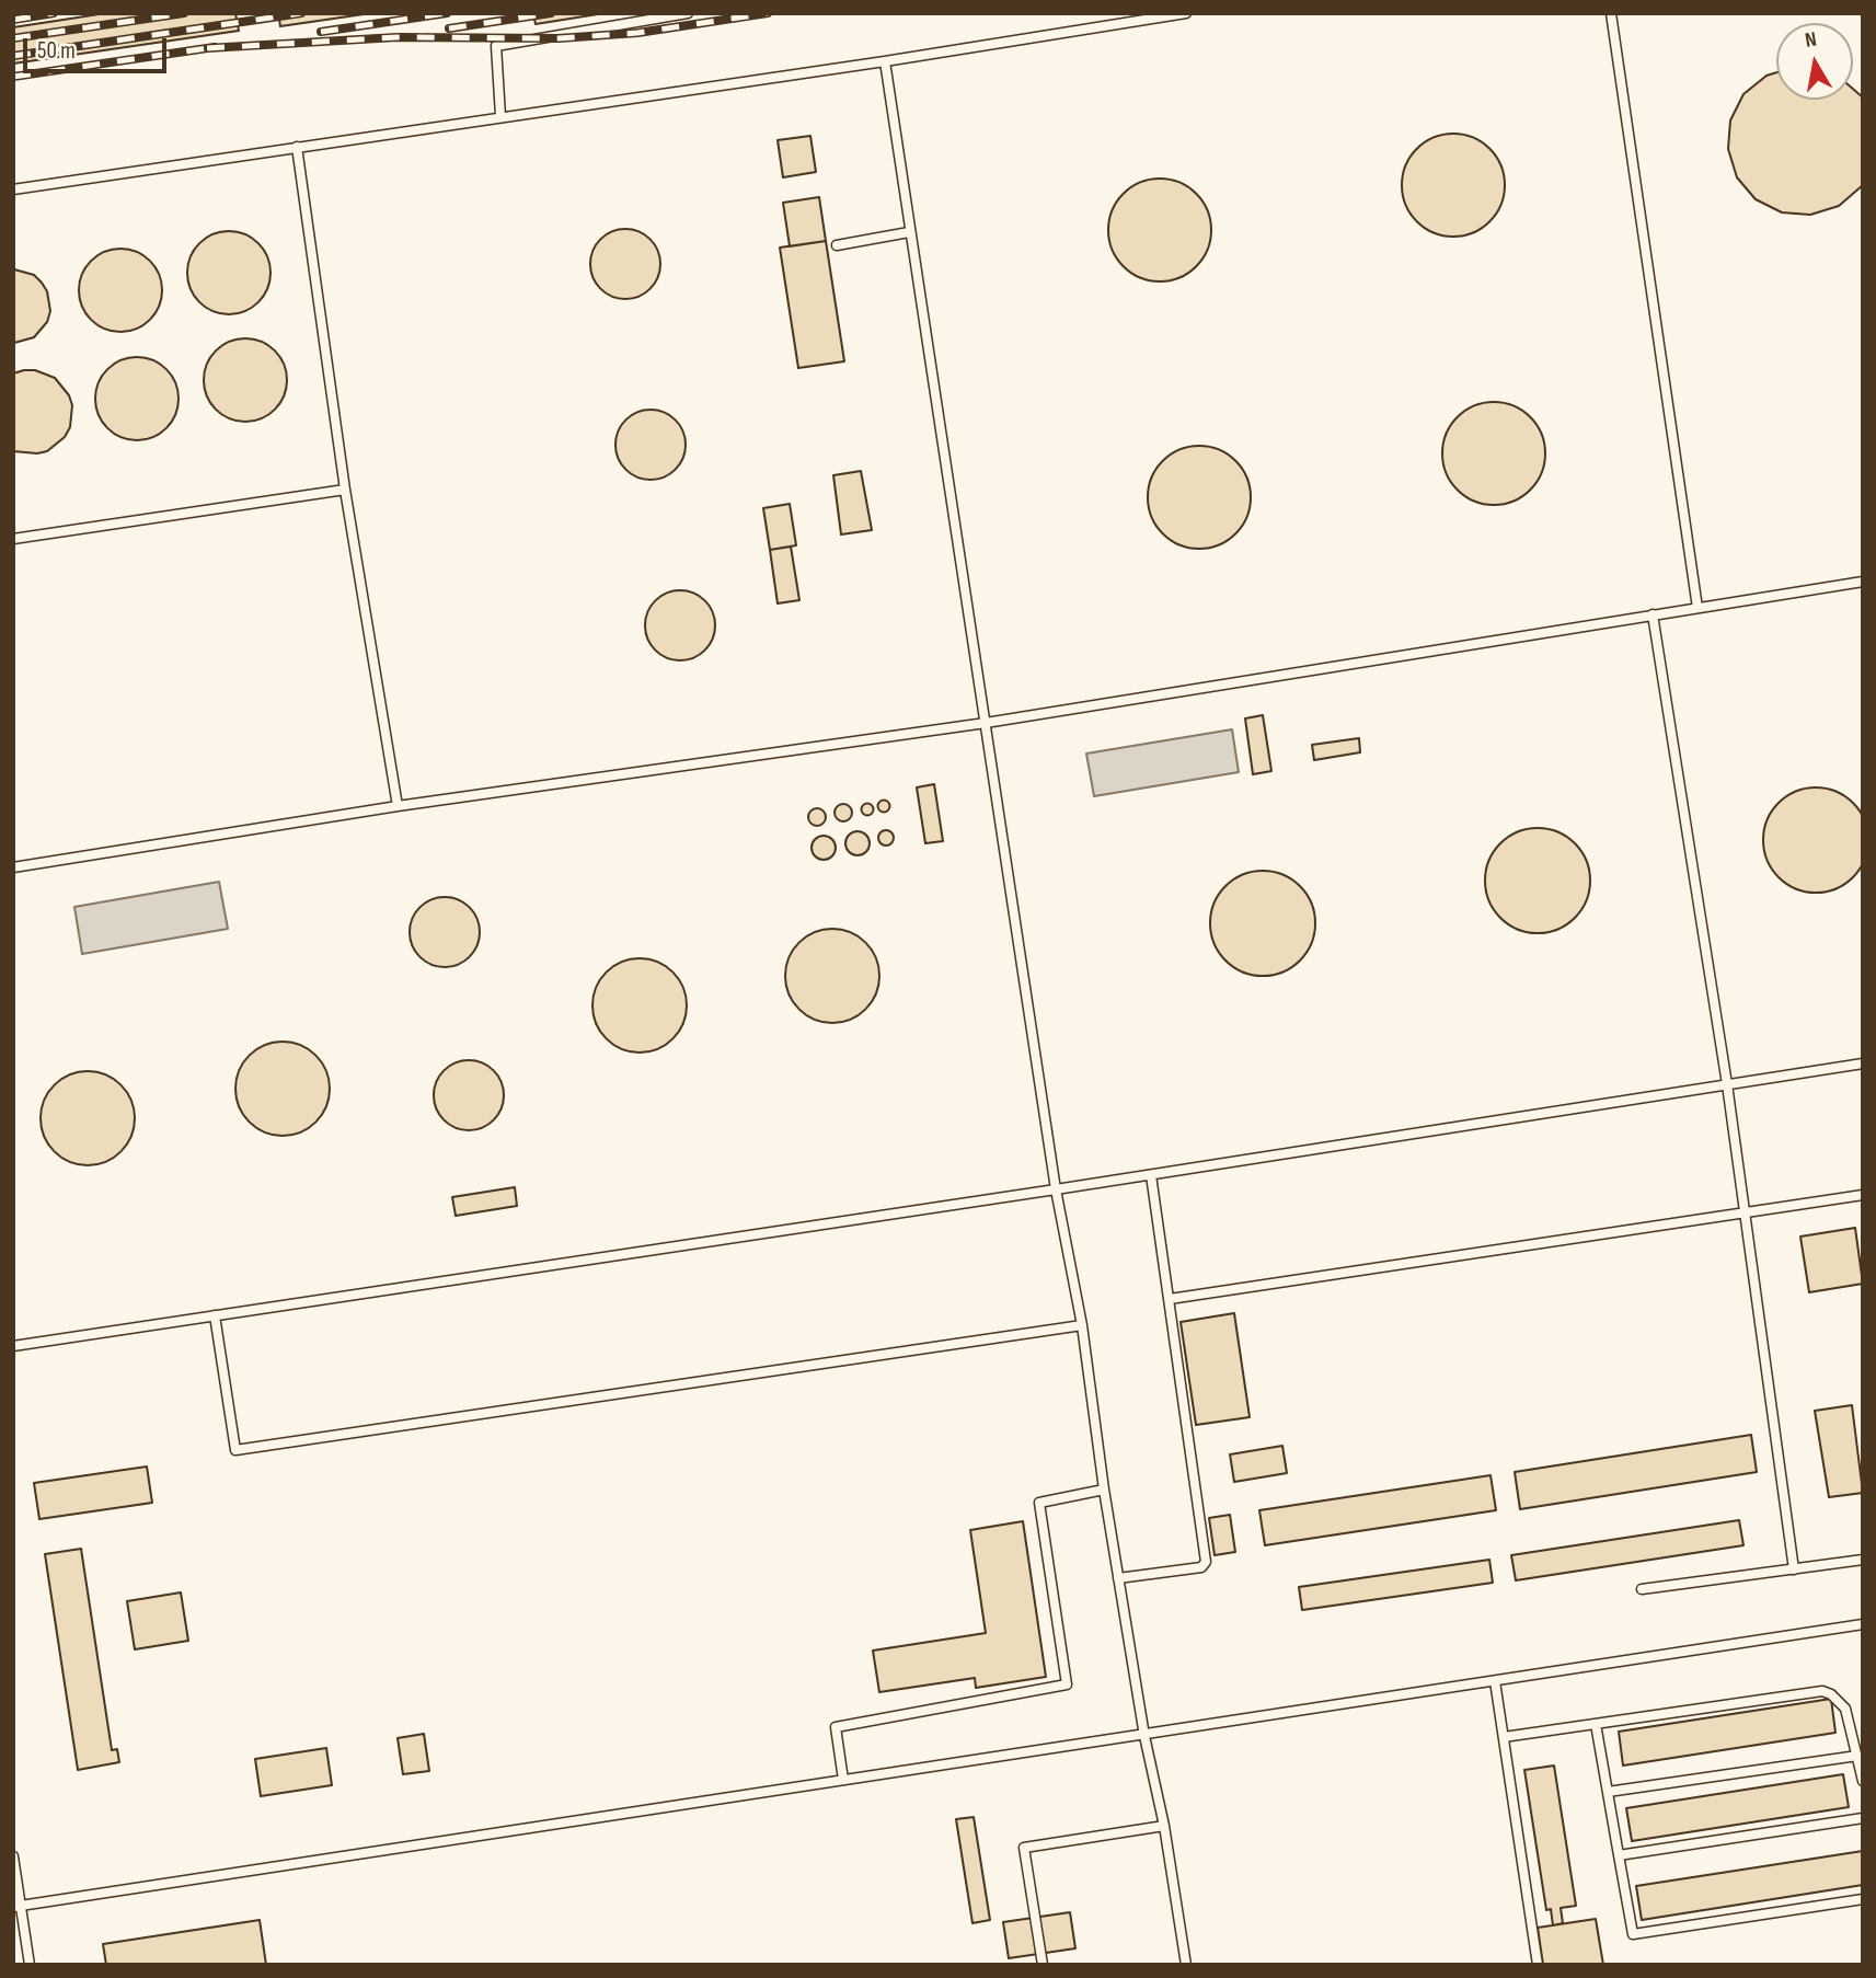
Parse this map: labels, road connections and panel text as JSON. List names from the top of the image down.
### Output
{
  "scale_bar": "50 m",
  "north": "top"
}
